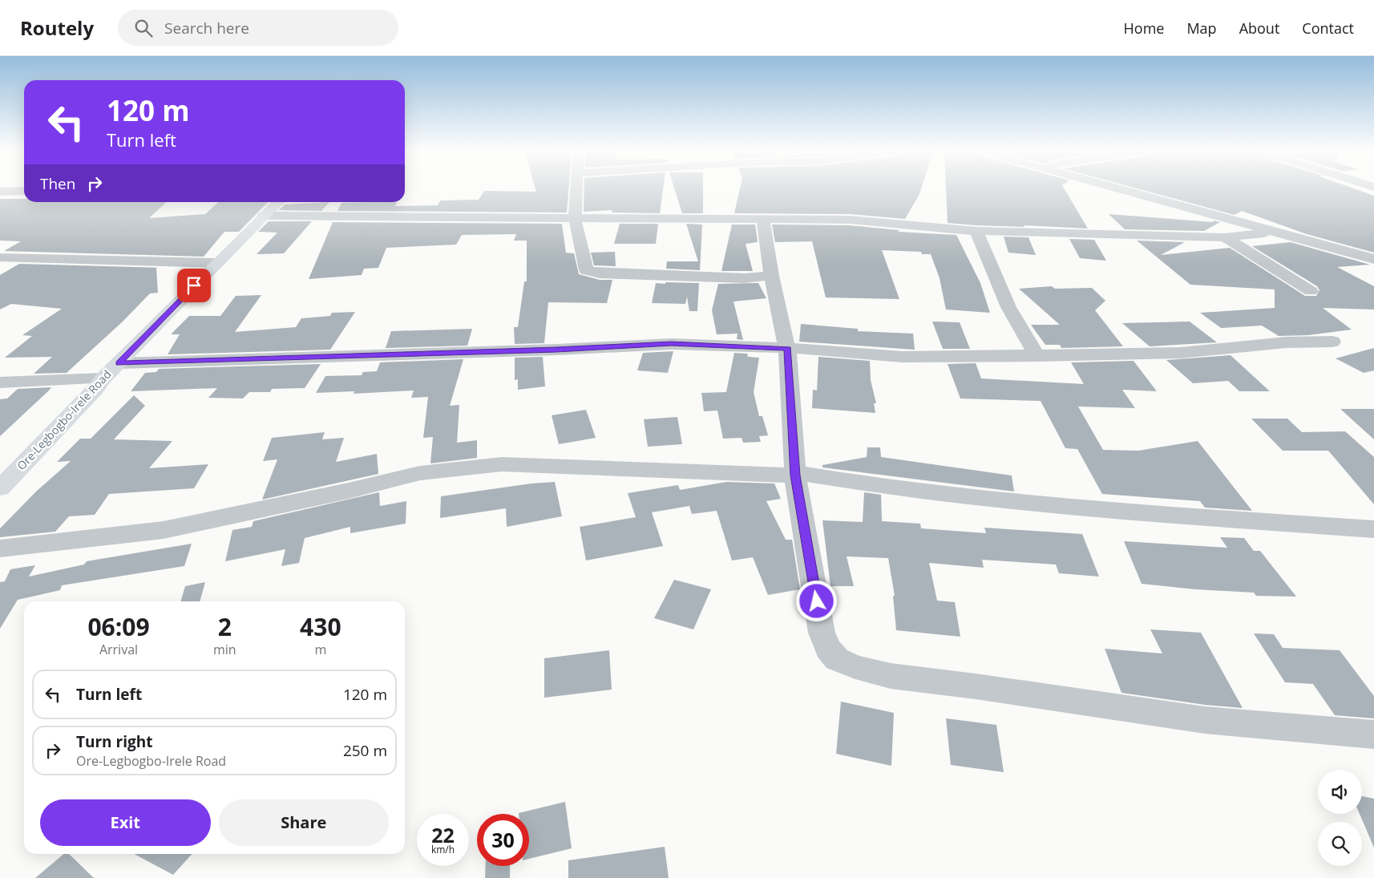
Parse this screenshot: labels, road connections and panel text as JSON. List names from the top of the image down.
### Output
{
  "streets": {
    "main road": ["Ore-Legbogbo-Irele Road"]
  },
  "page": {
    "header": "Routely",
    "search": "Search here",
    "nav": [
      "Home",
      "Map",
      "About",
      "Contact"
    ],
    "turn": ["120 m", "Turn left"],
    "then": "Then",
    "eta": [
      "06:09",
      "Arrival",
      "2",
      "min",
      "430",
      "m"
    ],
    "list": [
      {
        "name": "Turn left",
        "value": "120 m"
      },
      {
        "name": "Turn right",
        "note": "Ore-Legbogbo-Irele Road",
        "value": "250 m"
      }
    ],
    "buttons": ["Exit", "Share"],
    "speed": "22 km/h",
    "limit": "30"
  }
}
